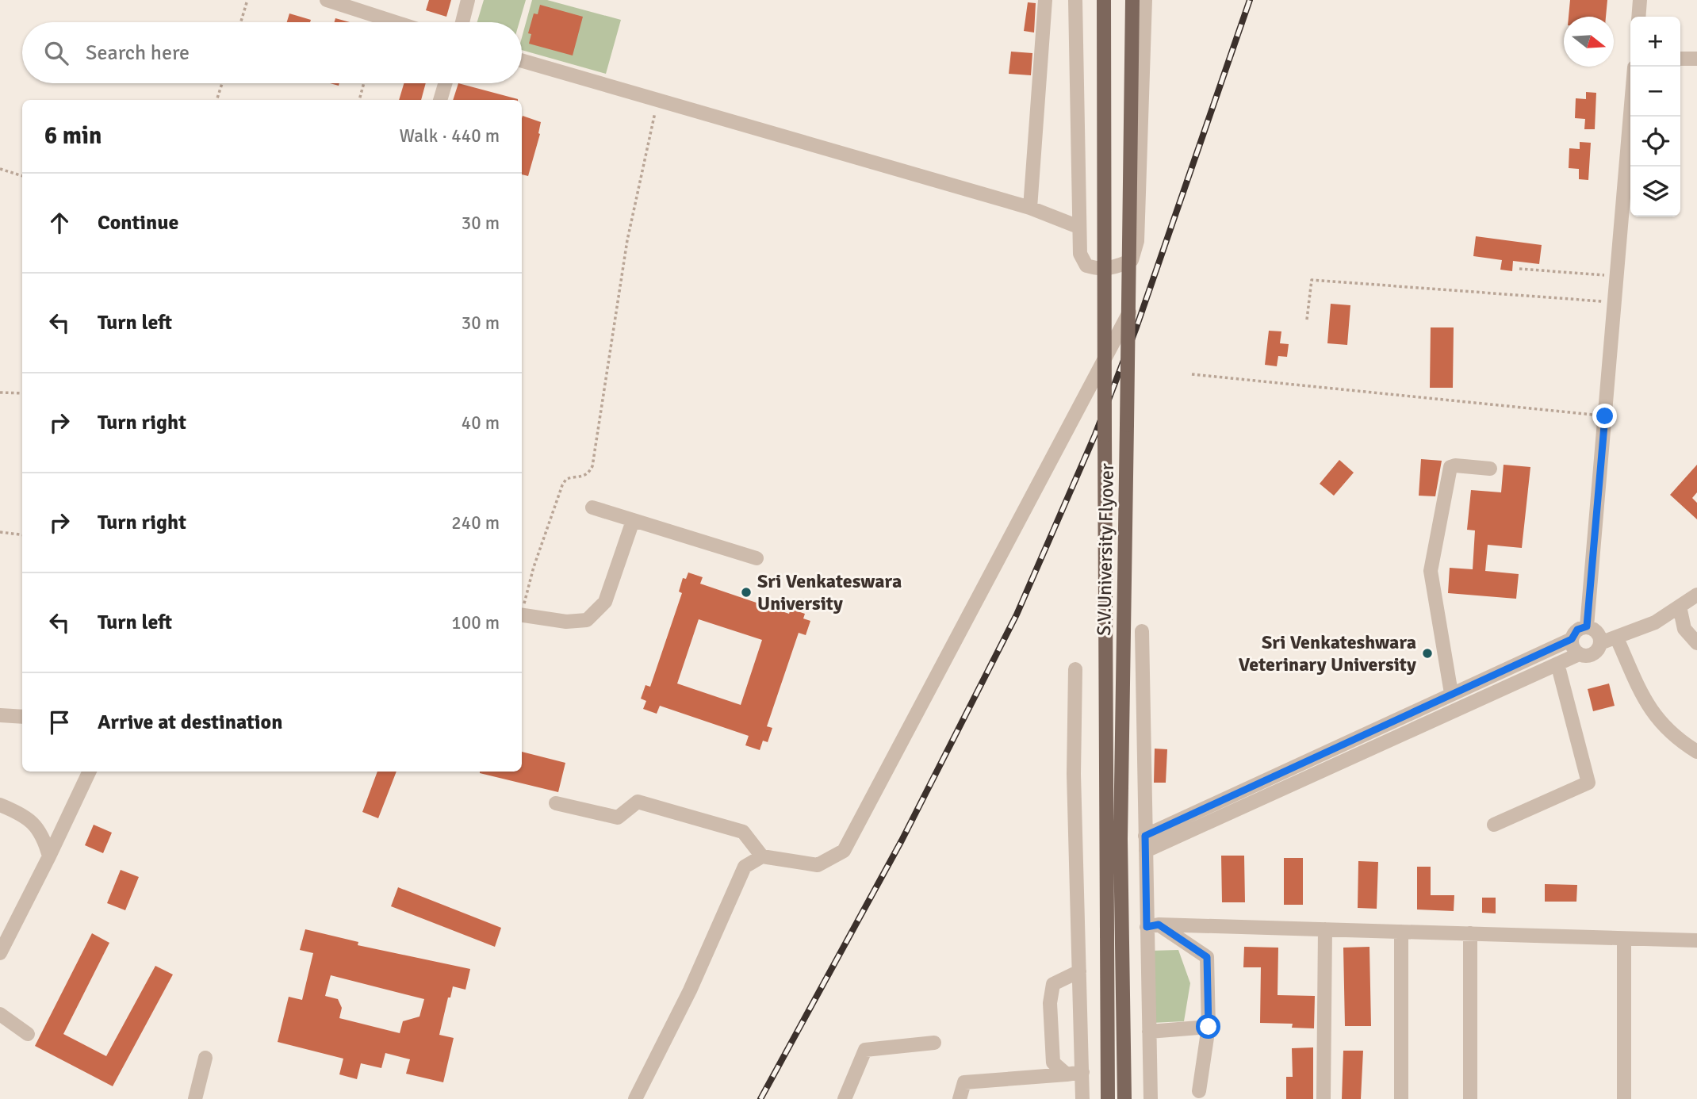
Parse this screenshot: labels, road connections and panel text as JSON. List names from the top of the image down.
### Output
{
  "streets": {
    "main road": ["S.V.University Flyover"]
  },
  "places": ["Sri Venkateswara University", "Sri Venkateshwara Veterinary University"],
  "north": "right",
  "page": {
    "map_buttons": ["+", "−"],
    "search": "Search here",
    "heading": ["6 min", "Walk · 440 m"],
    "list": [
      ["Continue", "30 m"],
      ["Turn left", "30 m"],
      ["Turn right", "40 m"],
      ["Turn right", "240 m"],
      ["Turn left", "100 m"],
      "Arrive at destination"
    ]
  }
}
